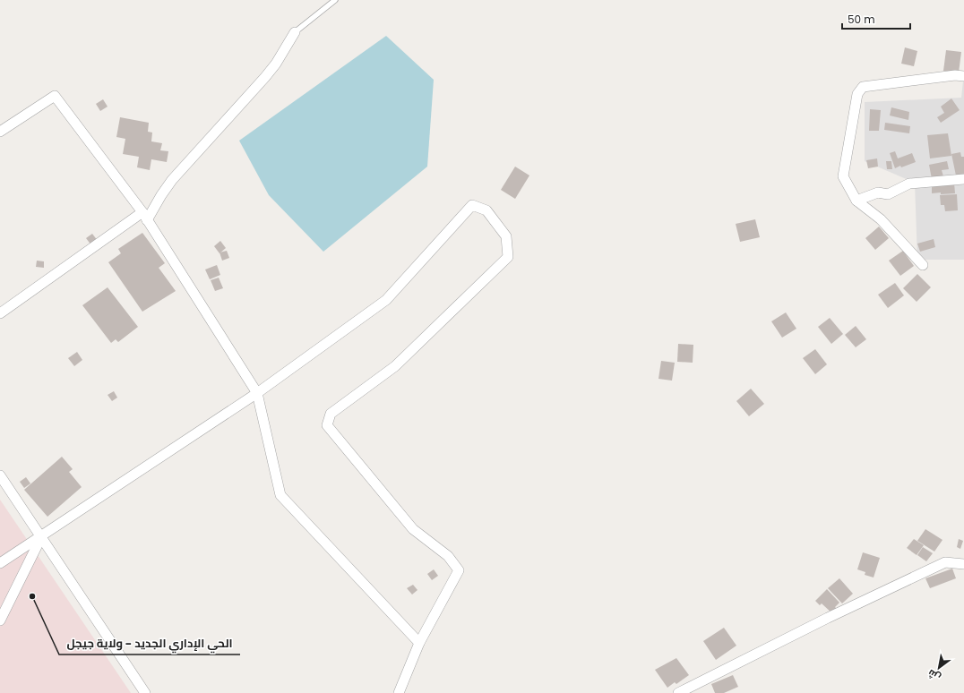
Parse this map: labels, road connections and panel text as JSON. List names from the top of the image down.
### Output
{
  "places": ["الحي الإداري الجديد - ولاية جيجل"],
  "scale_bar": "50 m",
  "north": "bottom left"
}
